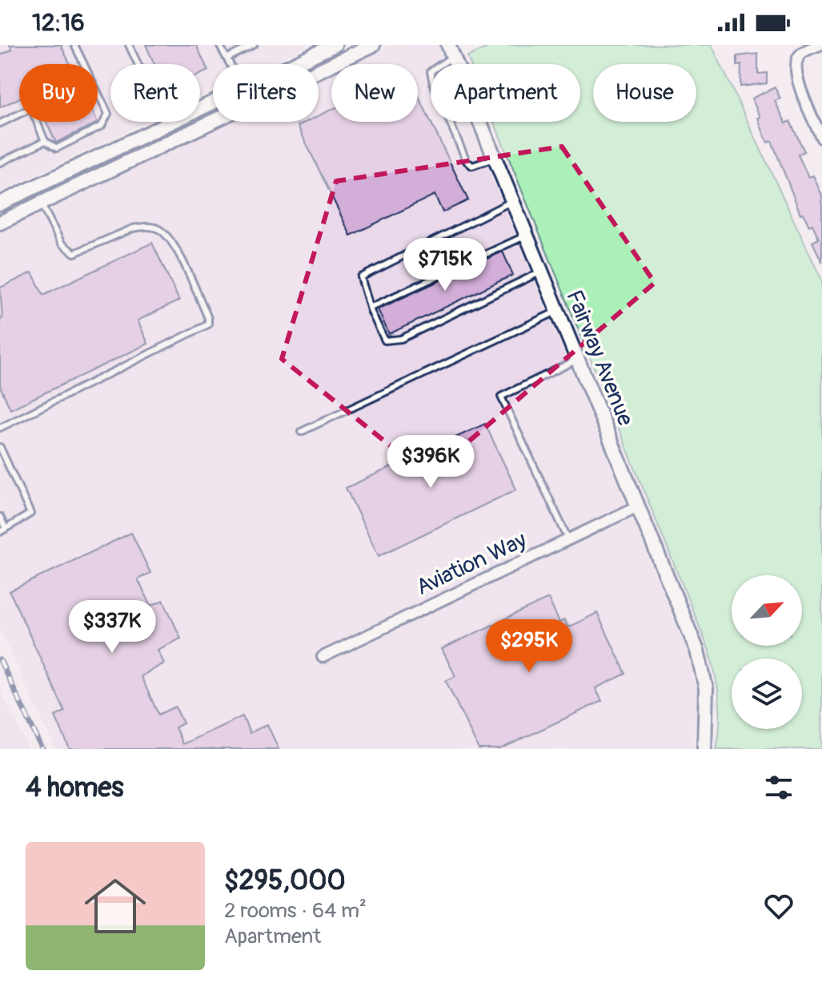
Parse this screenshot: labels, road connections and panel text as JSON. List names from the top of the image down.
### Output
{
  "streets": {
    "main road": ["Fairway Avenue"],
    "street": ["Aviation Way"]
  },
  "crossings": [
    ["Fairway Avenue", "Aviation Way"]
  ],
  "north": "top right",
  "page": {
    "status": "12:16",
    "chip": [
      "Buy",
      "Rent",
      "Filters",
      "New",
      "Apartment",
      "House"
    ],
    "price": [
      "$715K",
      "$396K",
      "$337K",
      "$295K"
    ],
    "heading": "4 homes",
    "list": [
      {
        "name": "$295,000",
        "note": "2 rooms · 64 m² · Apartment"
      }
    ]
  }
}
